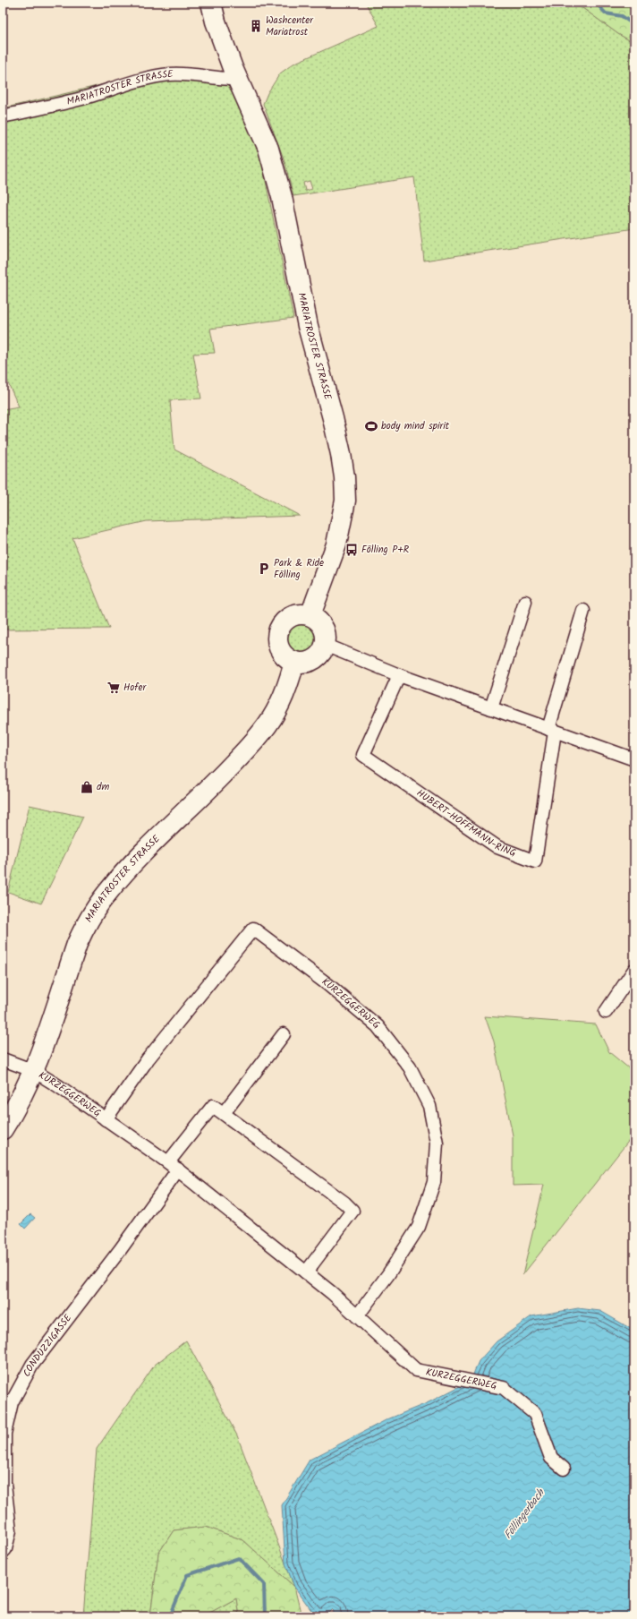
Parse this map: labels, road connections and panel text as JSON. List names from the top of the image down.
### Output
{
  "streets": {
    "main road": ["MARIATROSTER STRASSE"],
    "street": ["HUBERT-HOFFMANN-RING", "KURZEGGERWEG", "CONDUZZIGASSE"]
  },
  "crossings": [
    ["MARIATROSTER STRASSE", "KURZEGGERWEG"],
    ["KURZEGGERWEG", "CONDUZZIGASSE"]
  ],
  "water": ["Föllingerbach"],
  "places": {
    "building": ["Washcenter Mariatrost"],
    "sports": ["body mind spirit"],
    "bus stop": ["Fölling P+R"],
    "parking": ["Park & Ride Fölling"],
    "supermarket": ["Hofer"],
    "shop": ["dm"]
  }
}
